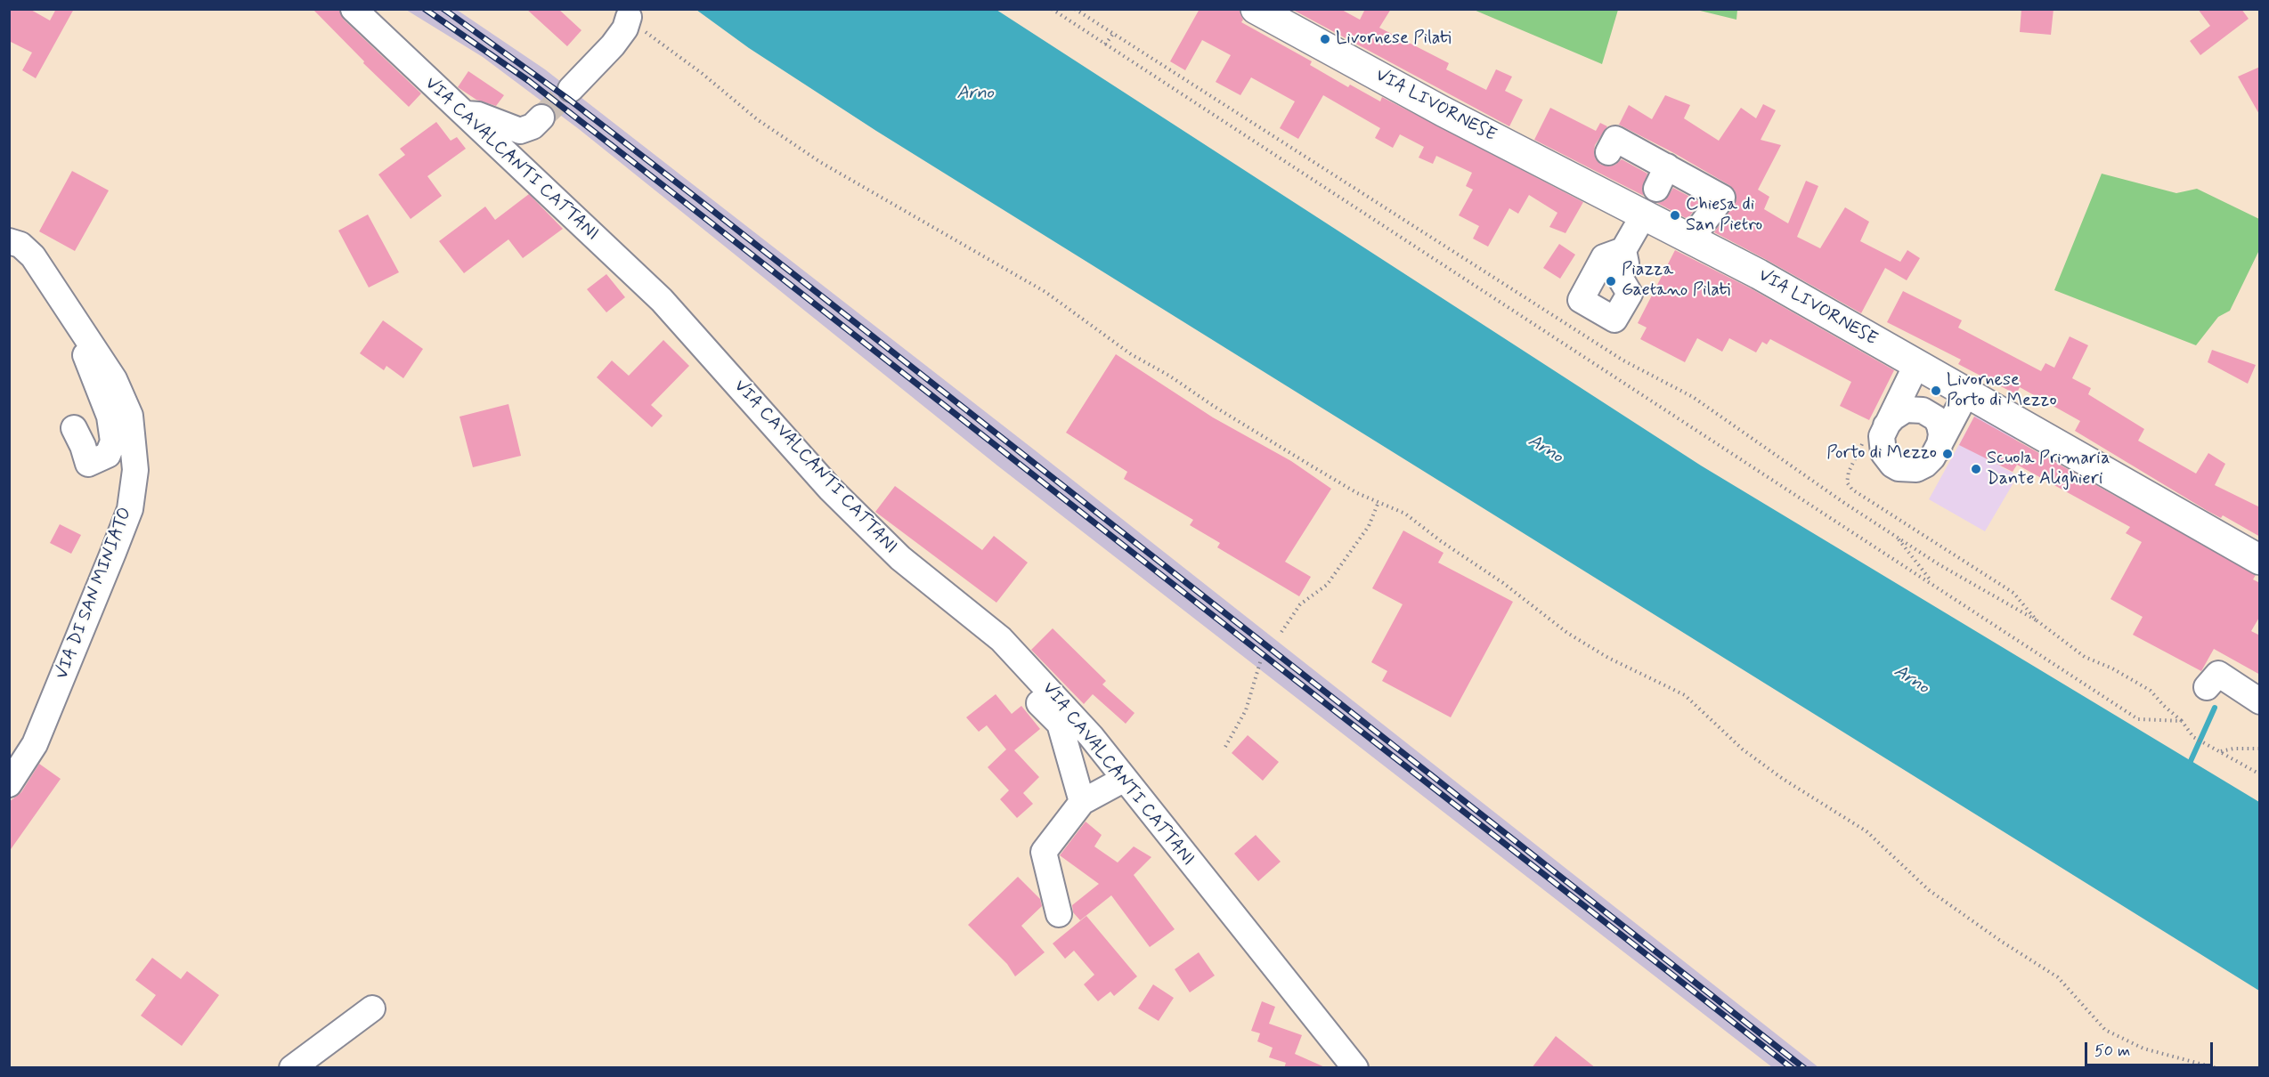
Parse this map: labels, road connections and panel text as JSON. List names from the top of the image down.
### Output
{
  "streets": {
    "main road": ["VIA LIVORNESE"],
    "street": ["VIA CAVALCANTI CATTANI", "VIA DI SAN MINIATO"]
  },
  "water": ["Arno"],
  "places": [
    "Livornese Pilati",
    "Chiesa di San Pietro",
    "Piazza Gaetano Pilati",
    "Livornese Porto di Mezzo",
    "Porto di Mezzo",
    "Scuola Primaria Dante Alighieri"
  ],
  "scale_bar": "50 m"
}
